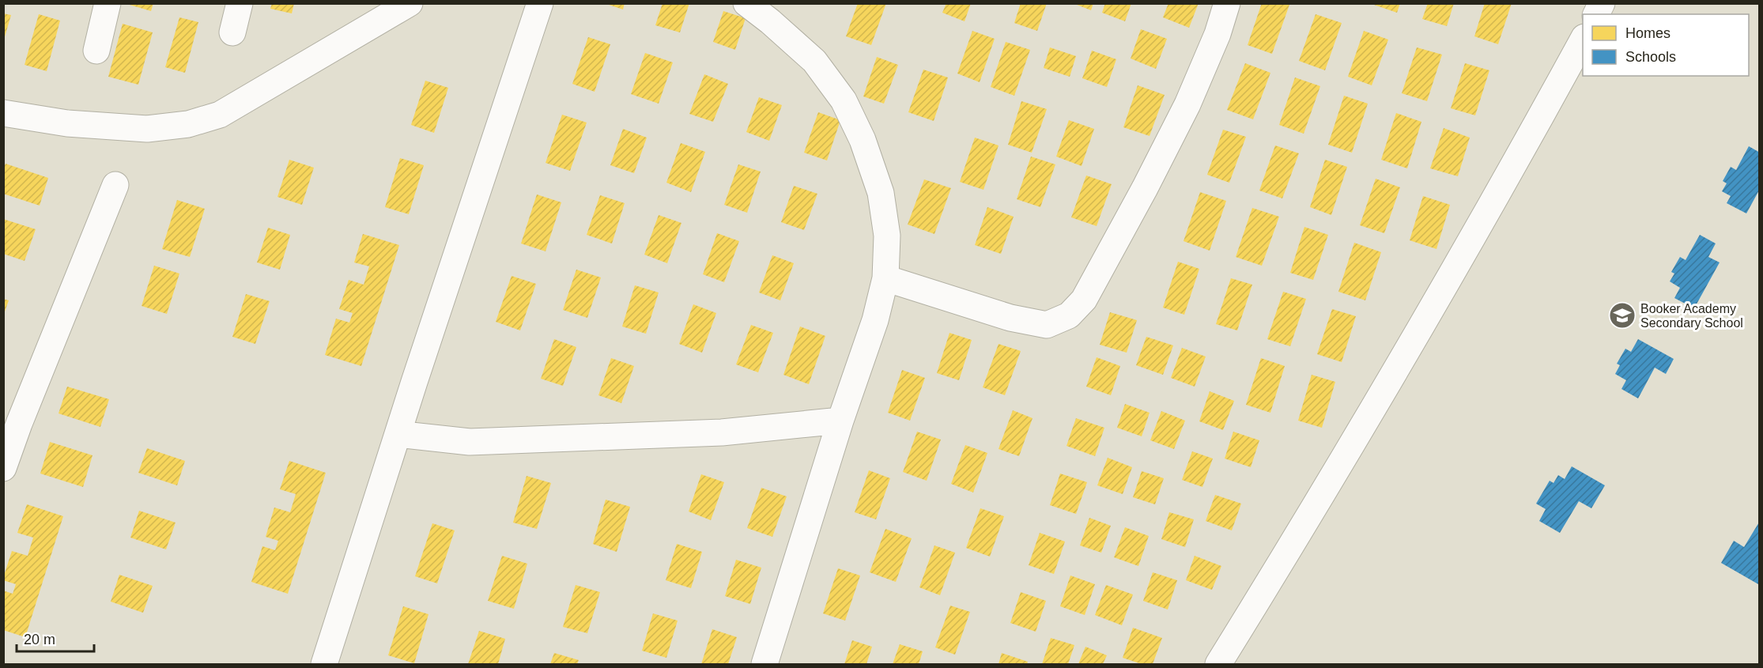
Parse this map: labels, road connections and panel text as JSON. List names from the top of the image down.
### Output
{
  "places": {
    "school or university": ["Booker Academy Secondary School"]
  },
  "legend": ["Homes", "Schools"],
  "scale_bar": "20 m"
}
